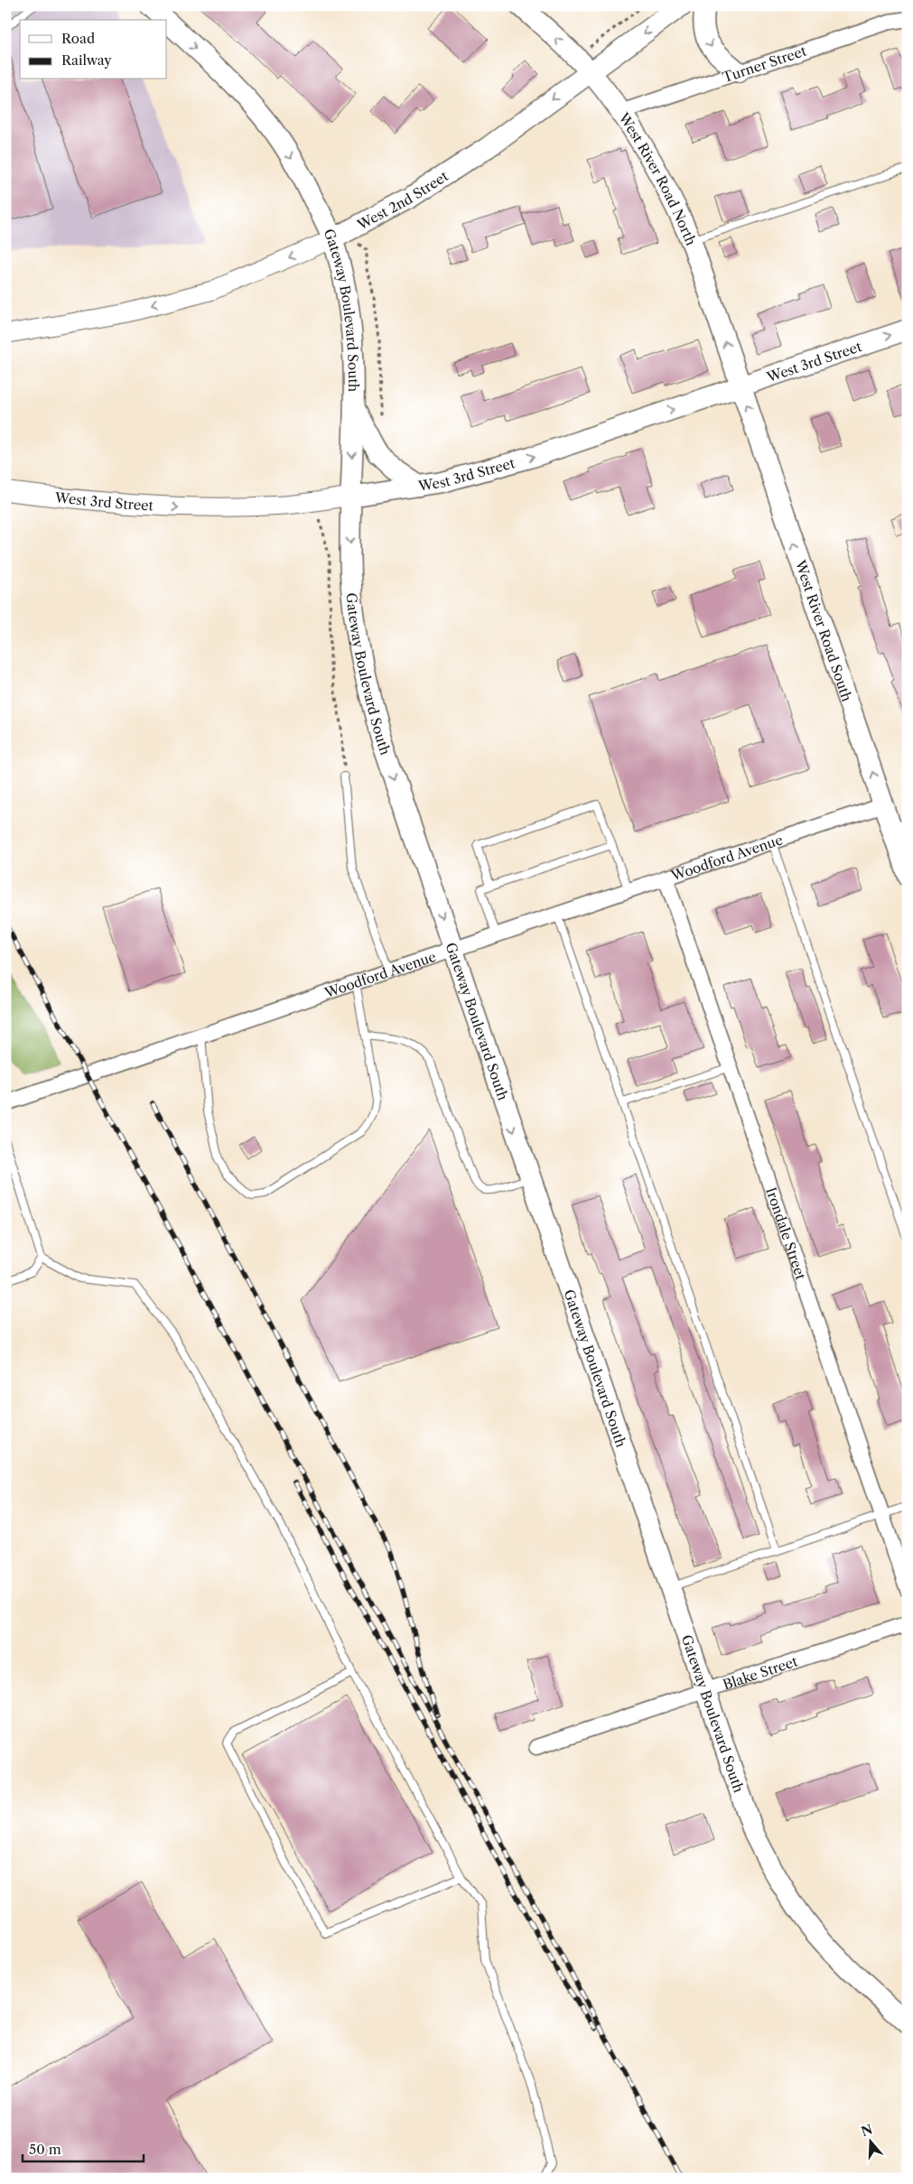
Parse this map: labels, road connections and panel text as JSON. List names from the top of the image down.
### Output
{
  "streets": {
    "main road": [
      "West River Road North",
      "West 2nd Street",
      "Gateway Boulevard South",
      "West 3rd Street",
      "West River Road South"
    ],
    "street": [
      "Turner Street",
      "Woodford Avenue",
      "Irondale Street",
      "Blake Street"
    ]
  },
  "crossings": [
    ["Turner Street", "West River Road North"],
    ["West River Road North", "West 2nd Street"],
    ["West River Road North", "West 3rd Street"],
    ["West River Road North", "West River Road South"],
    ["West 2nd Street", "Gateway Boulevard South"],
    ["Gateway Boulevard South", "West 3rd Street"],
    ["Gateway Boulevard South", "Woodford Avenue"],
    ["Gateway Boulevard South", "Blake Street"],
    ["West 3rd Street", "West River Road South"],
    ["West River Road South", "Woodford Avenue"],
    ["Woodford Avenue", "Irondale Street"]
  ],
  "one_way": [
    "West River Road North",
    "West 2nd Street",
    "Gateway Boulevard South",
    "West 3rd Street",
    "West River Road South"
  ],
  "legend": ["Road", "Railway"],
  "scale_bar": "50 m",
  "north": "top"
}
